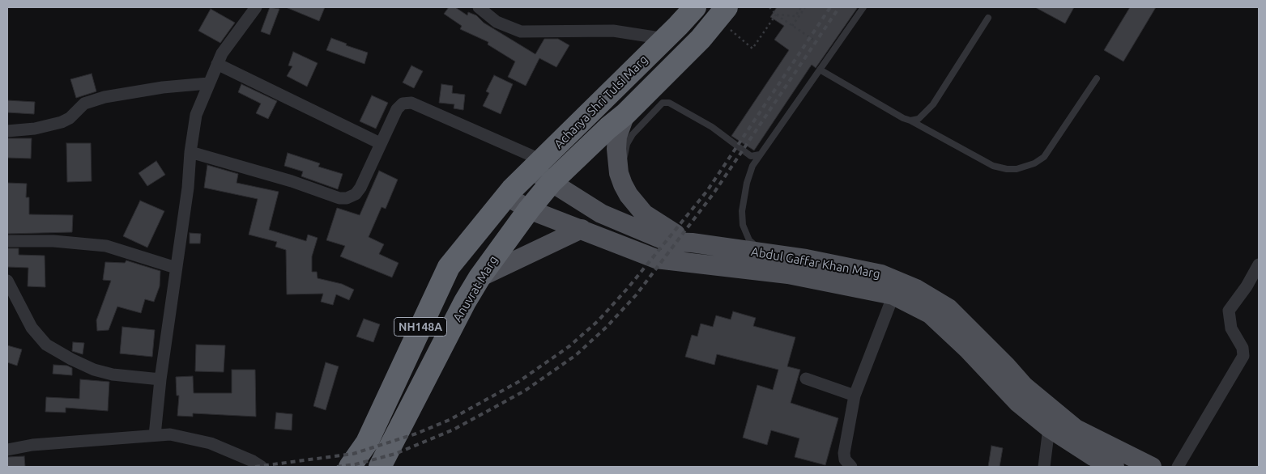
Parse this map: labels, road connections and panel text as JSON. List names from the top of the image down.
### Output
{
  "streets": {
    "highway": ["Acharya Shri Tulsi Marg", "Anuvrat Marg", "NH148A"],
    "main road": ["Abdul Gaffar Khan Marg"]
  },
  "crossings": [
    ["Acharya Shri Tulsi Marg", "Abdul Gaffar Khan Marg"],
    ["Acharya Shri Tulsi Marg", "Anuvrat Marg"],
    ["Acharya Shri Tulsi Marg", "NH148A"],
    ["Abdul Gaffar Khan Marg", "Anuvrat Marg"],
    ["Abdul Gaffar Khan Marg", "NH148A"]
  ]
}
